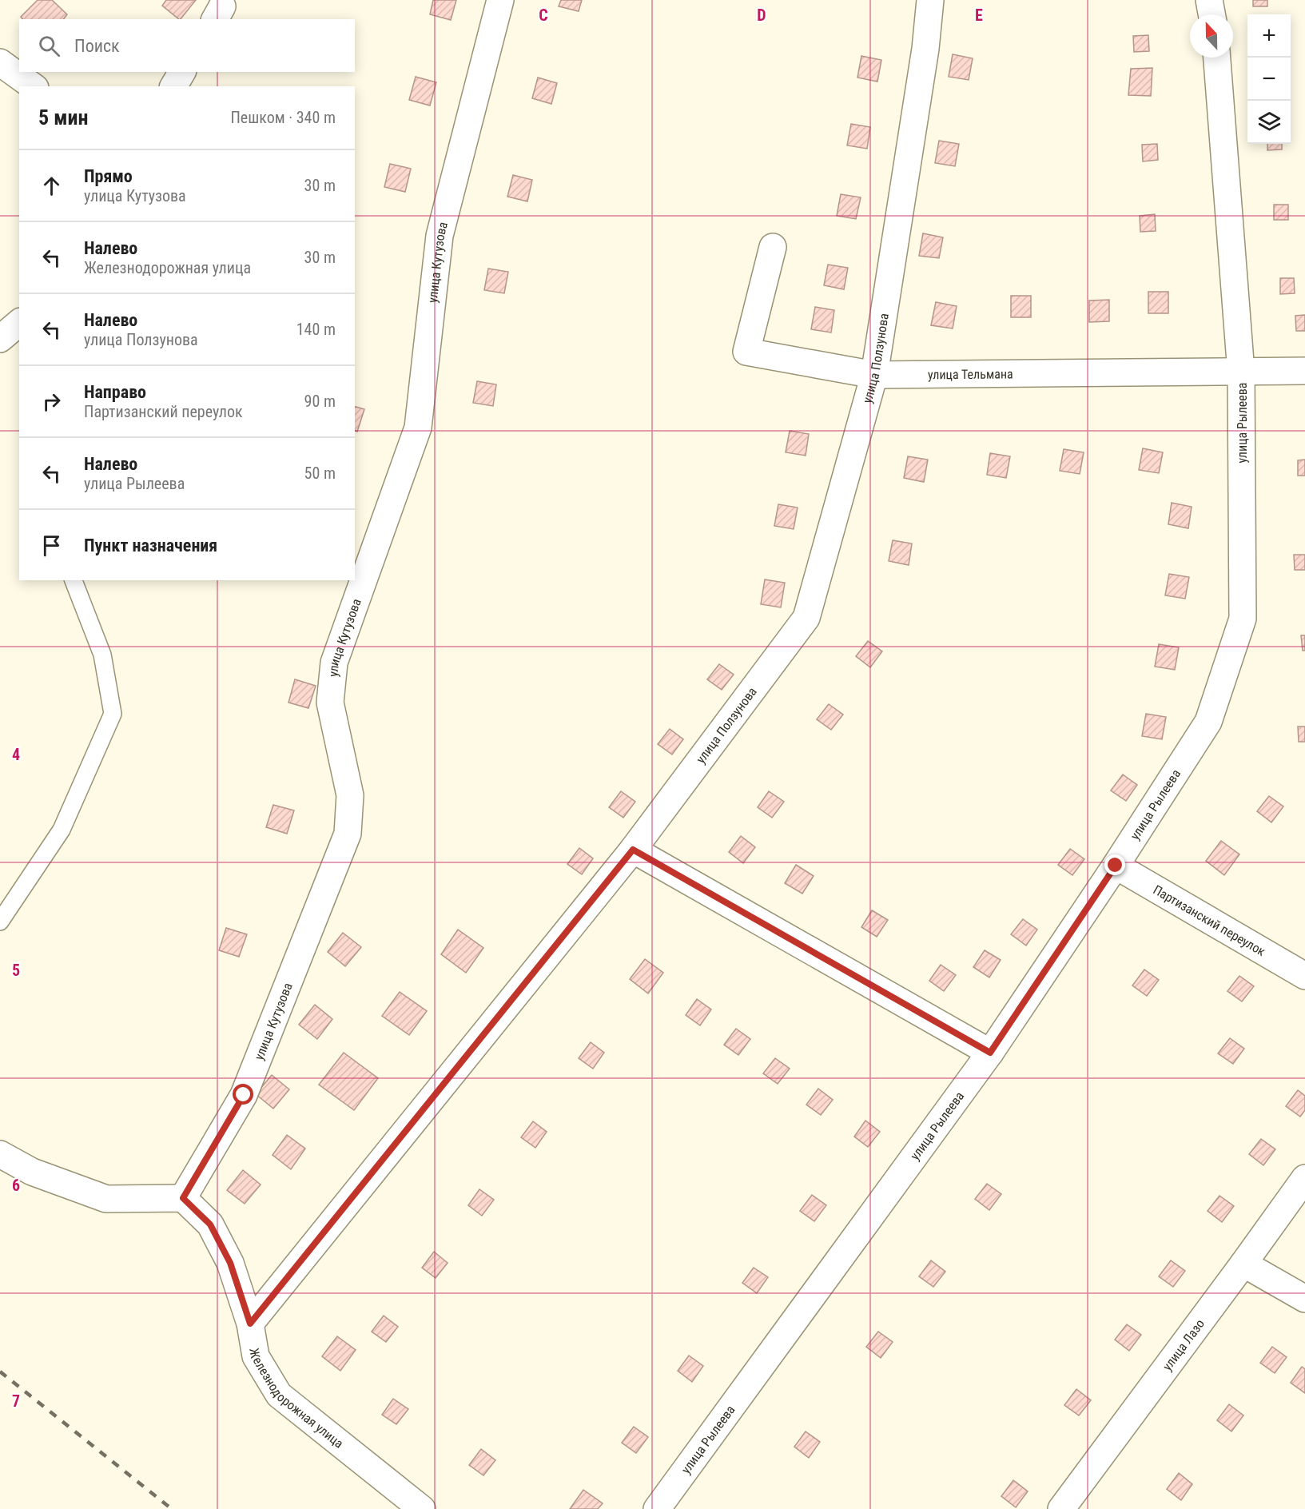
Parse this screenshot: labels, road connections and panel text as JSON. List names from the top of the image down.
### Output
{
  "streets": {
    "street": [
      "улица Кутузова",
      "улица Ползунова",
      "улица Тельмана",
      "улица Рылеева",
      "Партизанский переулок",
      "улица Лазо",
      "Железнодорожная улица"
    ]
  },
  "crossings": [
    ["улица Кутузова", "Железнодорожная улица"],
    ["улица Ползунова", "улица Тельмана"],
    ["улица Ползунова", "Железнодорожная улица"],
    ["улица Тельмана", "улица Рылеева"],
    ["улица Рылеева", "Партизанский переулок"]
  ],
  "north": "top",
  "page": {
    "map_buttons": ["+", "−"],
    "search": "Поиск",
    "heading": ["5 мин", "Пешком · 340 m"],
    "list": [
      ["Прямо", "улица Кутузова", "30 m"],
      ["Налево", "Железнодорожная улица", "30 m"],
      ["Налево", "улица Ползунова", "140 m"],
      ["Направо", "Партизанский переулок", "90 m"],
      ["Налево", "улица Рылеева", "50 m"],
      "Пункт назначения"
    ]
  },
  "grid": {
    "columns": ["C", "D", "E"],
    "rows": [
      "4",
      "5",
      "6",
      "7"
    ]
  }
}
